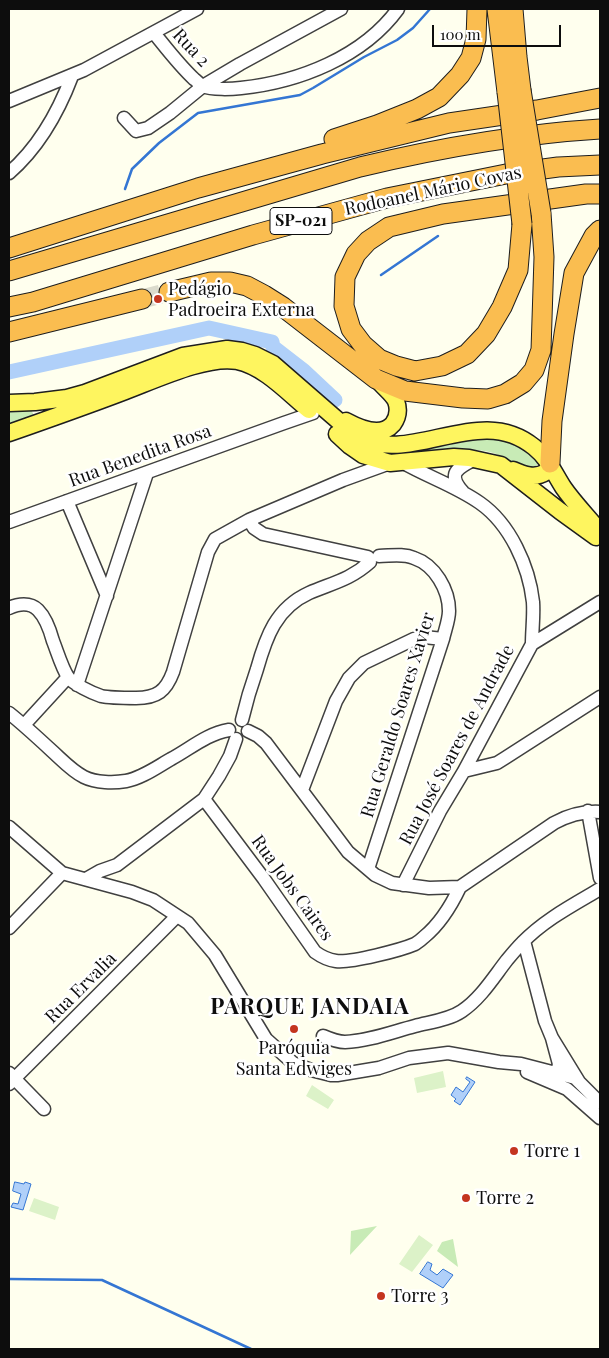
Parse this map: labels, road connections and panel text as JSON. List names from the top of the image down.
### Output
{
  "streets": {
    "highway": ["Rodoanel Mário Covas", "SP-021"],
    "street": [
      "Rua 2",
      "Rua Benedita Rosa",
      "Rua Geraldo Soares Xavier",
      "Rua José Soares de Andrade",
      "Rua Jobs Caires",
      "Rua Ervalia"
    ]
  },
  "districts": ["PARQUE JANDAIA"],
  "places": [
    "Pedágio Padroeira Externa",
    "Paróquia Santa Edwiges",
    "Torre 1",
    "Torre 2",
    "Torre 3"
  ],
  "scale_bar": "100 m"
}
